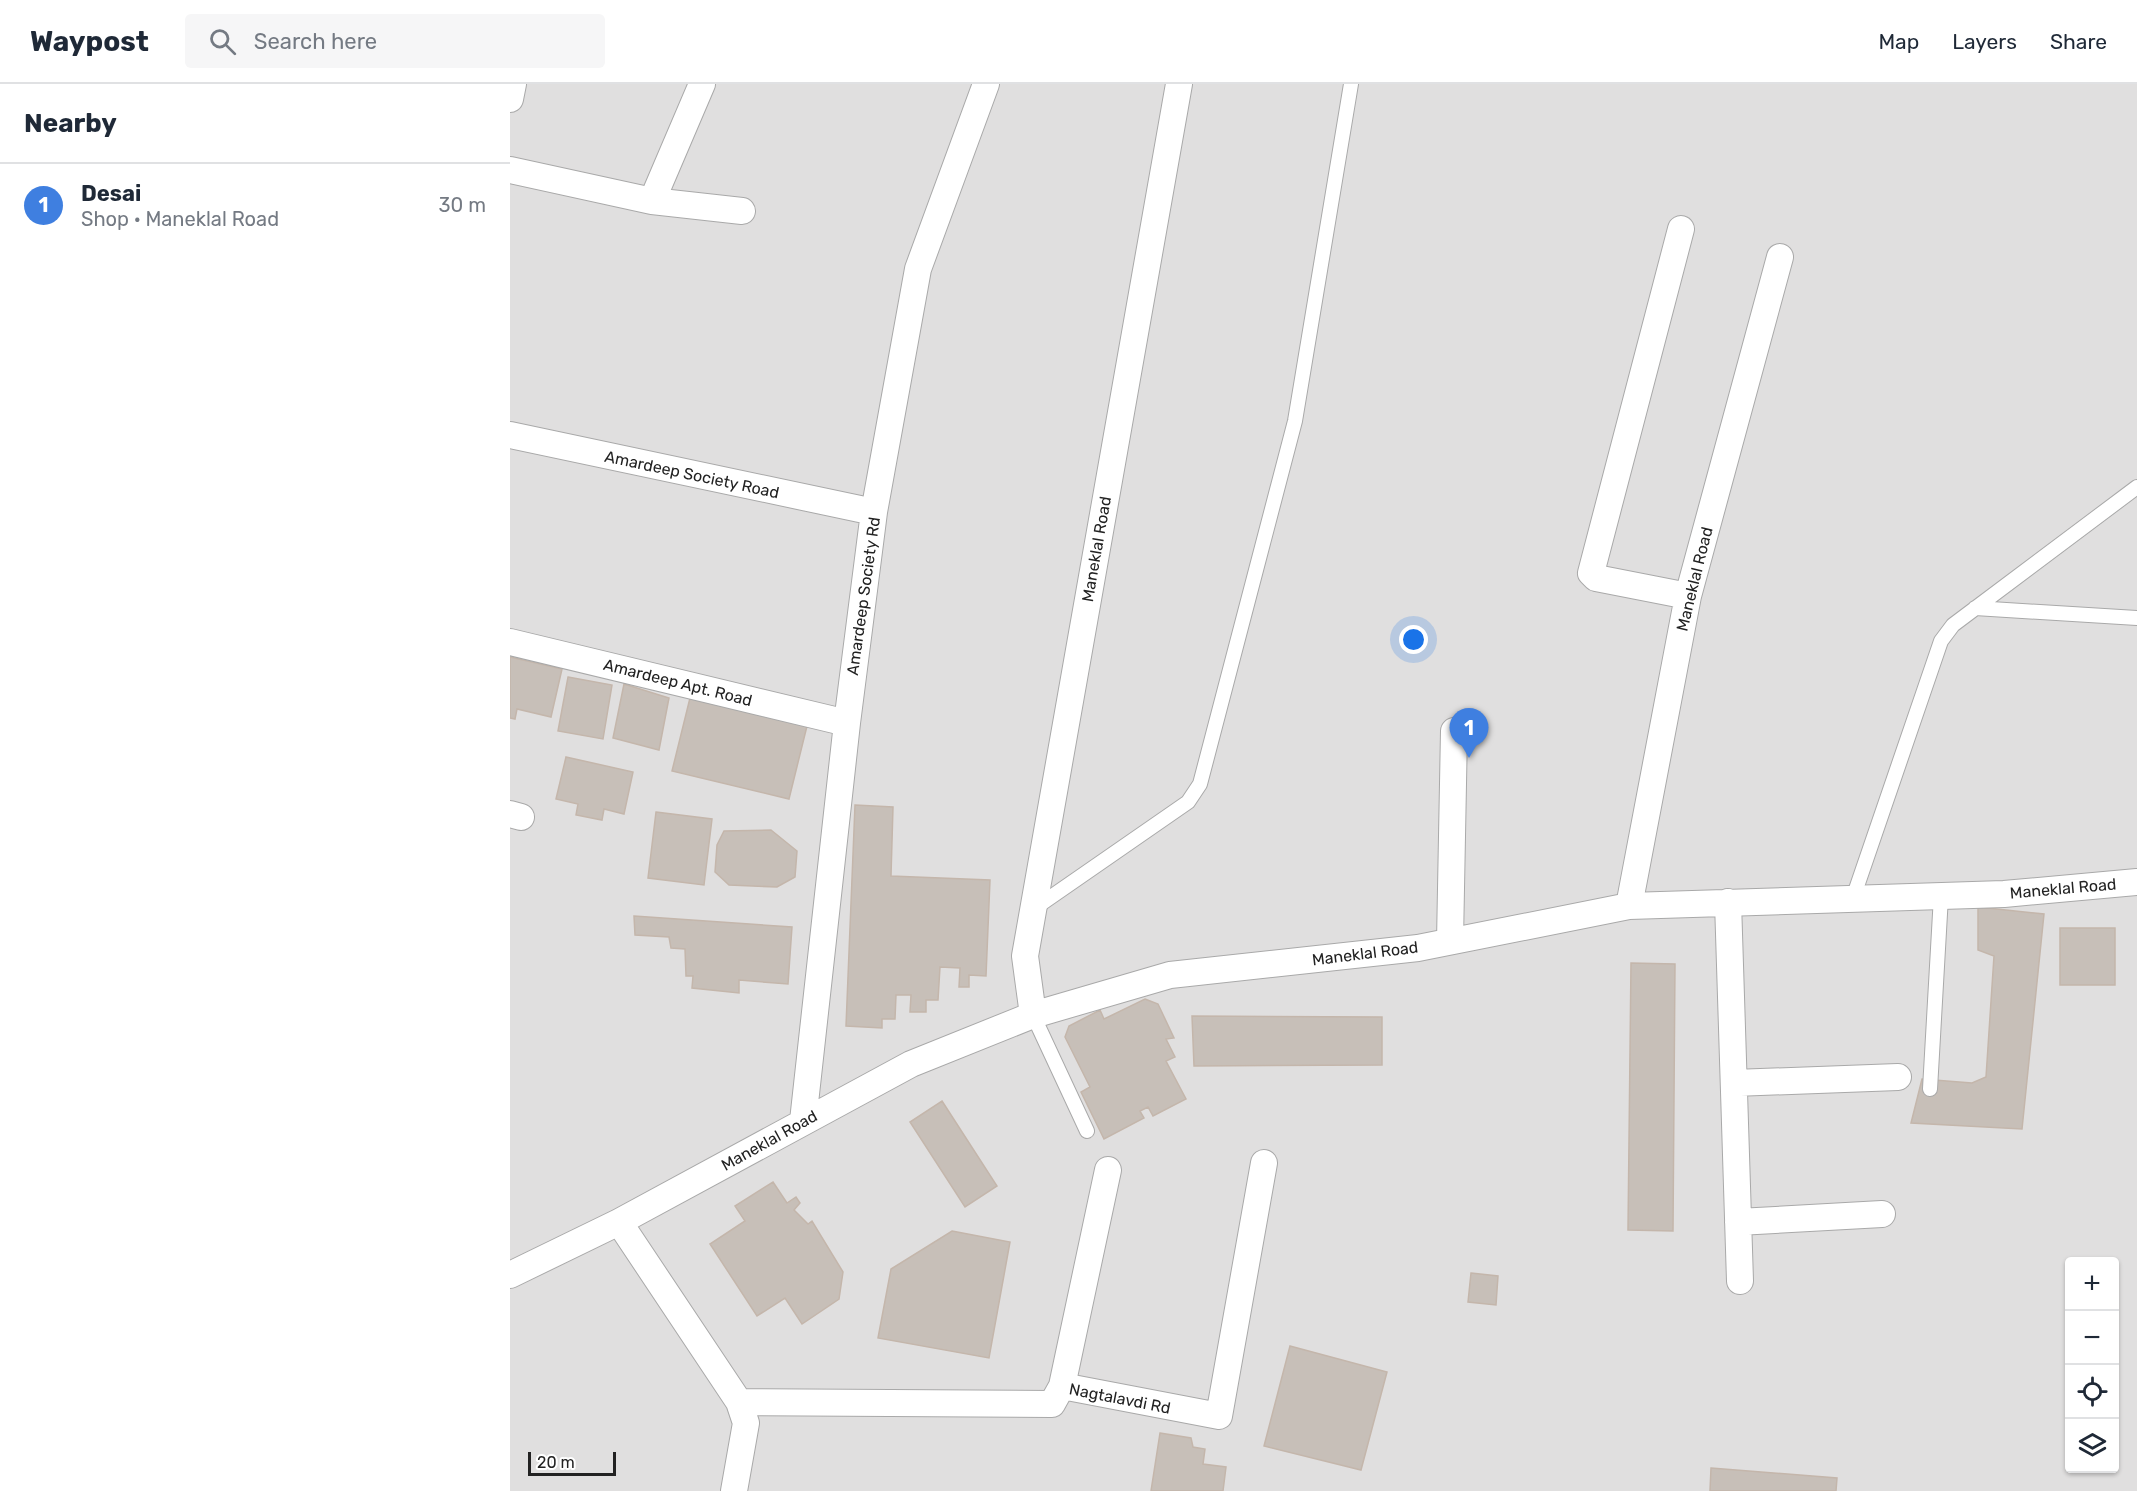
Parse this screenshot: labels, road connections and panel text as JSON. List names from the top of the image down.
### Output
{
  "streets": {
    "street": [
      "Amardeep Society Road",
      "Maneklal Road",
      "Amardeep Society Rd",
      "Amardeep Apt. Road",
      "Nagtalavdi Rd"
    ]
  },
  "crossings": [
    ["Amardeep Society Road", "Amardeep Society Rd"],
    ["Maneklal Road", "Amardeep Society Rd"],
    ["Amardeep Society Rd", "Amardeep Apt. Road"]
  ],
  "scale_bar": "20 m",
  "page": {
    "header": "Waypost",
    "search": "Search here",
    "nav": ["Map", "Layers", "Share"],
    "heading": "Nearby",
    "list": [
      {
        "mark": "1",
        "name": "Desai",
        "note": "Shop · Maneklal Road",
        "value": "30 m"
      }
    ],
    "pins": "1",
    "map_buttons": ["+", "−"],
    "scale": "20 m"
  }
}
